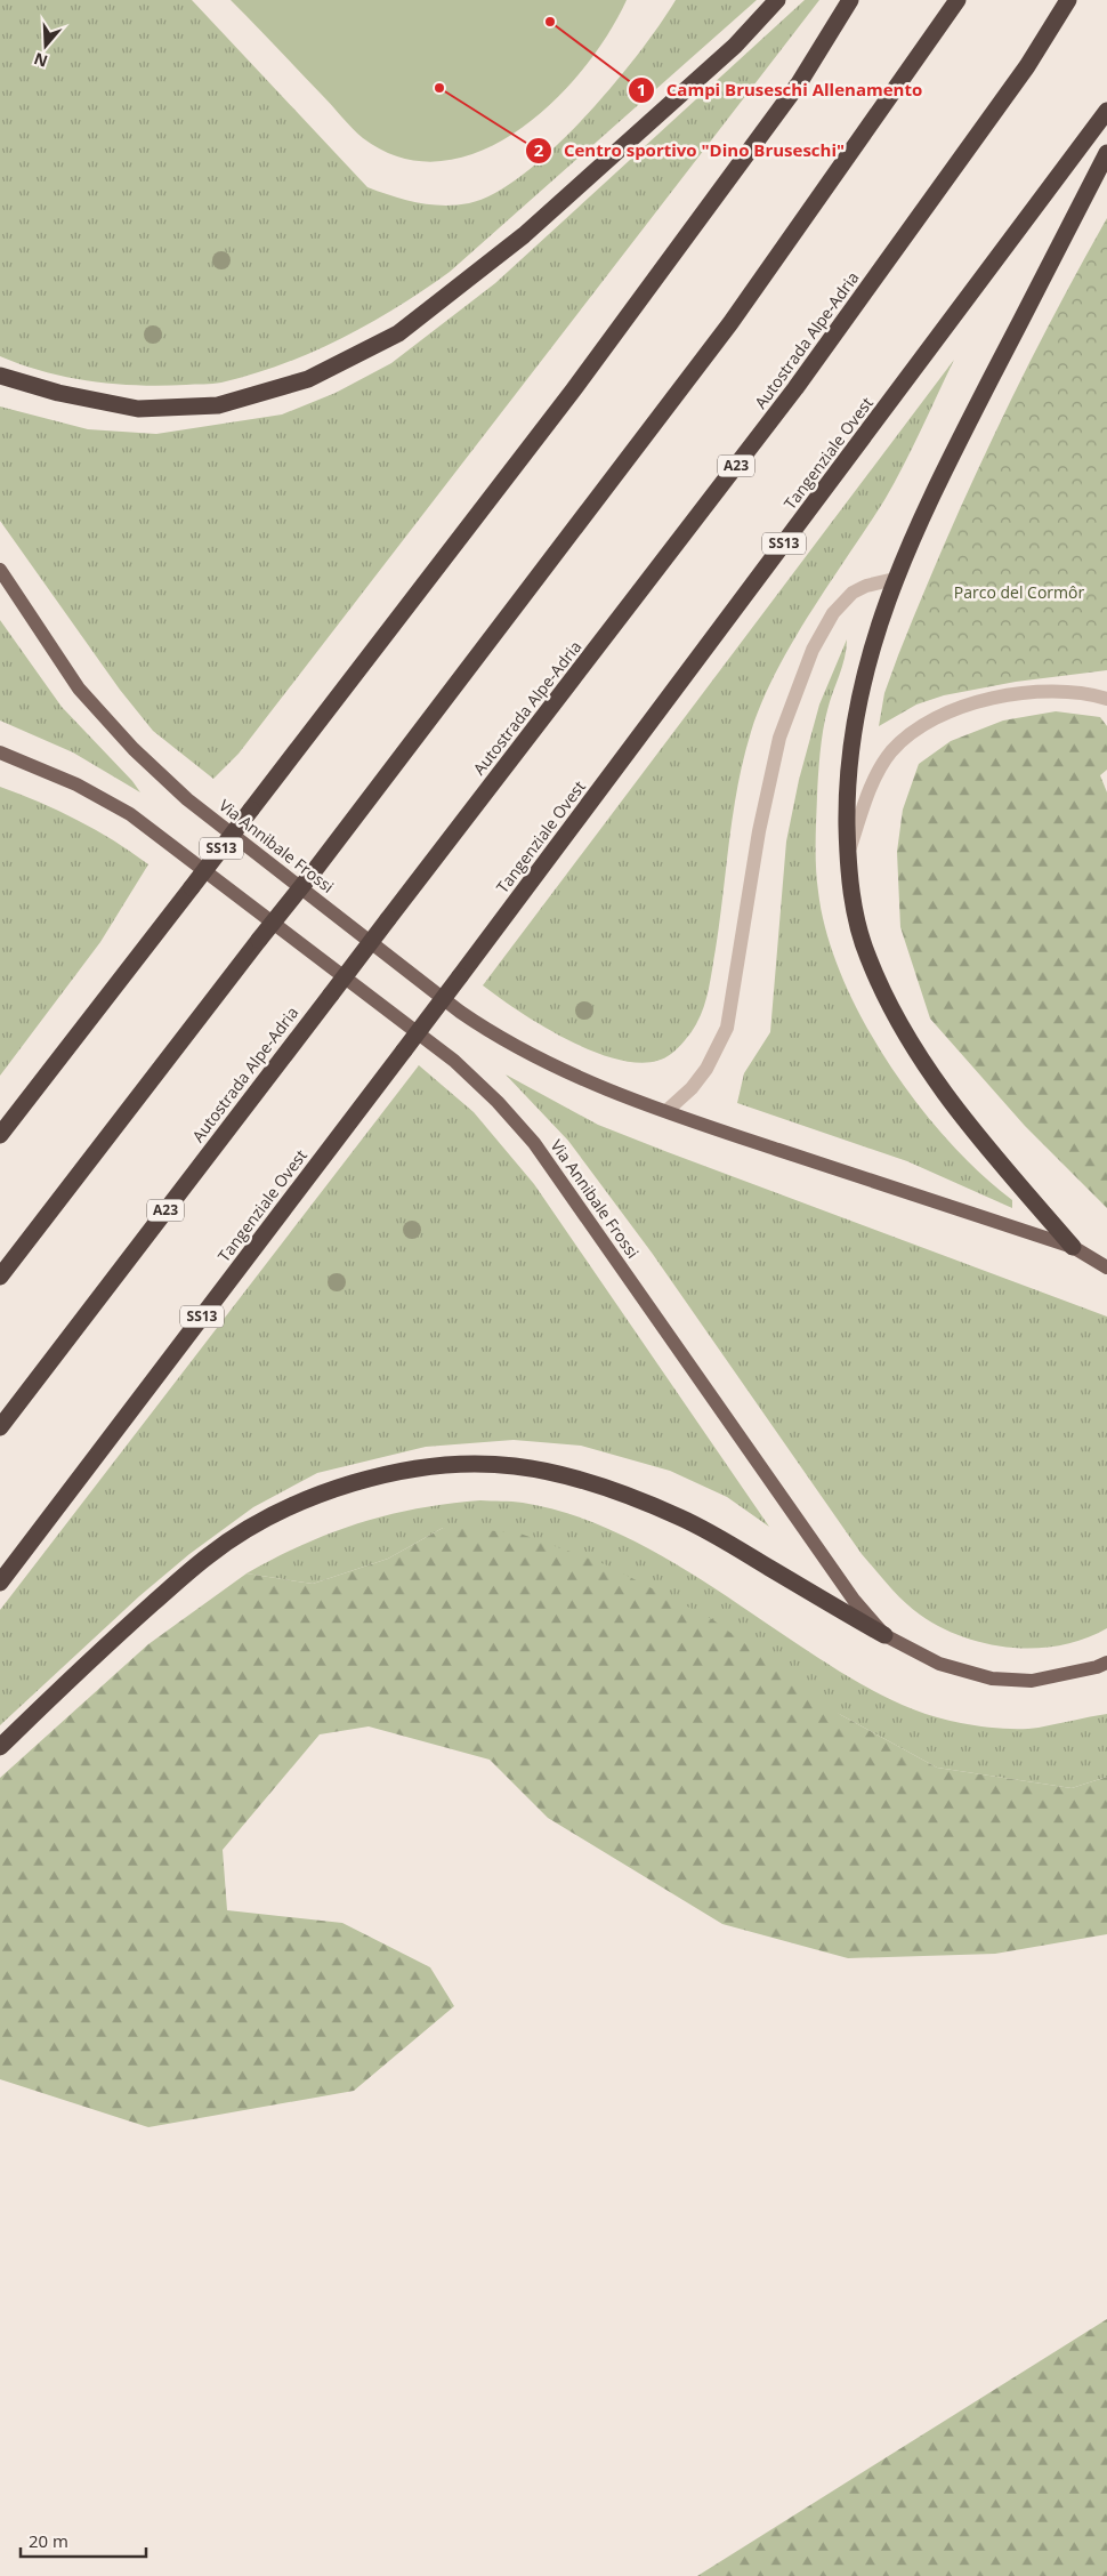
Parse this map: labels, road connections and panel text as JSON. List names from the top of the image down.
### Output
{
  "streets": {
    "highway": [
      "Autostrada Alpe-Adria",
      "Tangenziale Ovest",
      "A23",
      "SS13"
    ],
    "main road": ["Via Annibale Frossi"]
  },
  "parks": ["Parco del Cormôr"],
  "places": ["Campi Bruseschi Allenamento", "Centro sportivo \"Dino Bruseschi\""],
  "scale_bar": "20 m",
  "north": "bottom"
}
